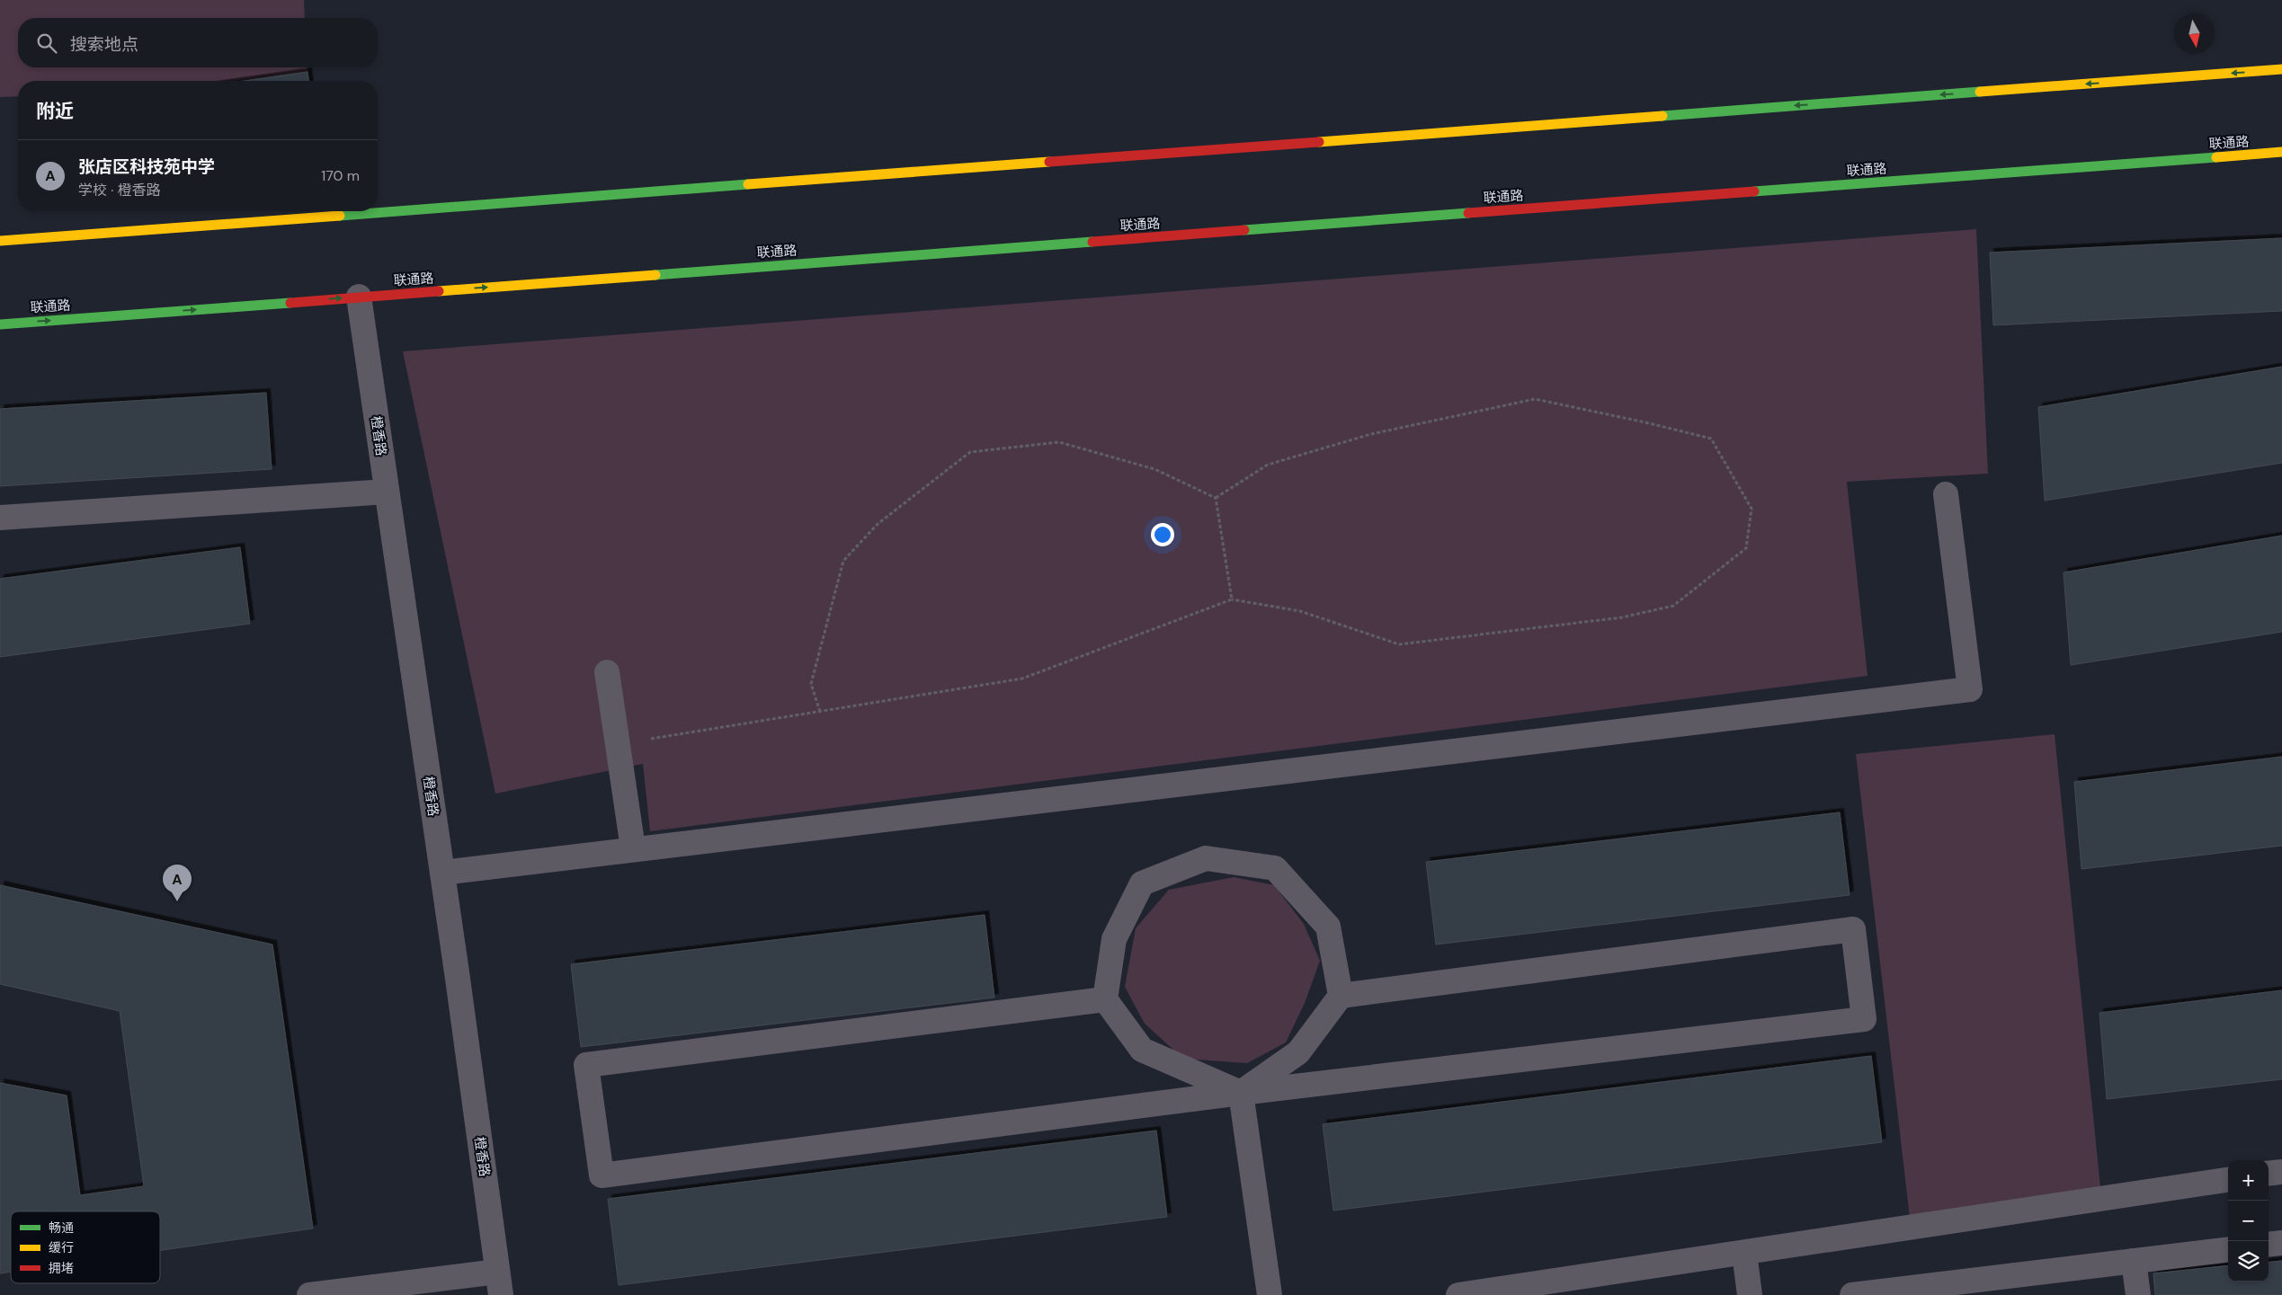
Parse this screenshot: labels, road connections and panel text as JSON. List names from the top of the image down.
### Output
{
  "streets": {
    "main road": ["联通路"],
    "street": ["橙香路"]
  },
  "crossings": [
    ["联通路", "橙香路"]
  ],
  "legend": ["畅通", "缓行", "拥堵"],
  "north": "bottom",
  "page": {
    "search": "搜索地点",
    "heading": "附近",
    "list": [
      {
        "mark": "A",
        "name": "张店区科技苑中学",
        "note": "学校 · 橙香路",
        "value": "170 m"
      }
    ],
    "pins": "A",
    "map_buttons": ["+", "−"]
  }
}
